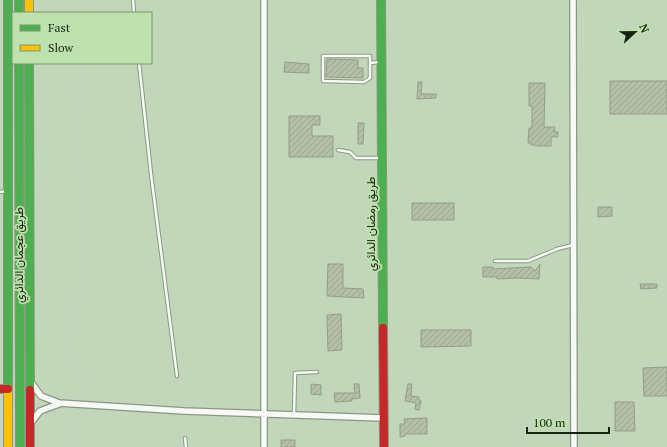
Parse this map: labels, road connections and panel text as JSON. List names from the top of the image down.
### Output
{
  "streets": {
    "main road": ["طريق رمضان الدائري", "طريق عجمان الدائري"]
  },
  "legend": ["Fast", "Slow"],
  "scale_bar": "100 m",
  "north": "right"
}
